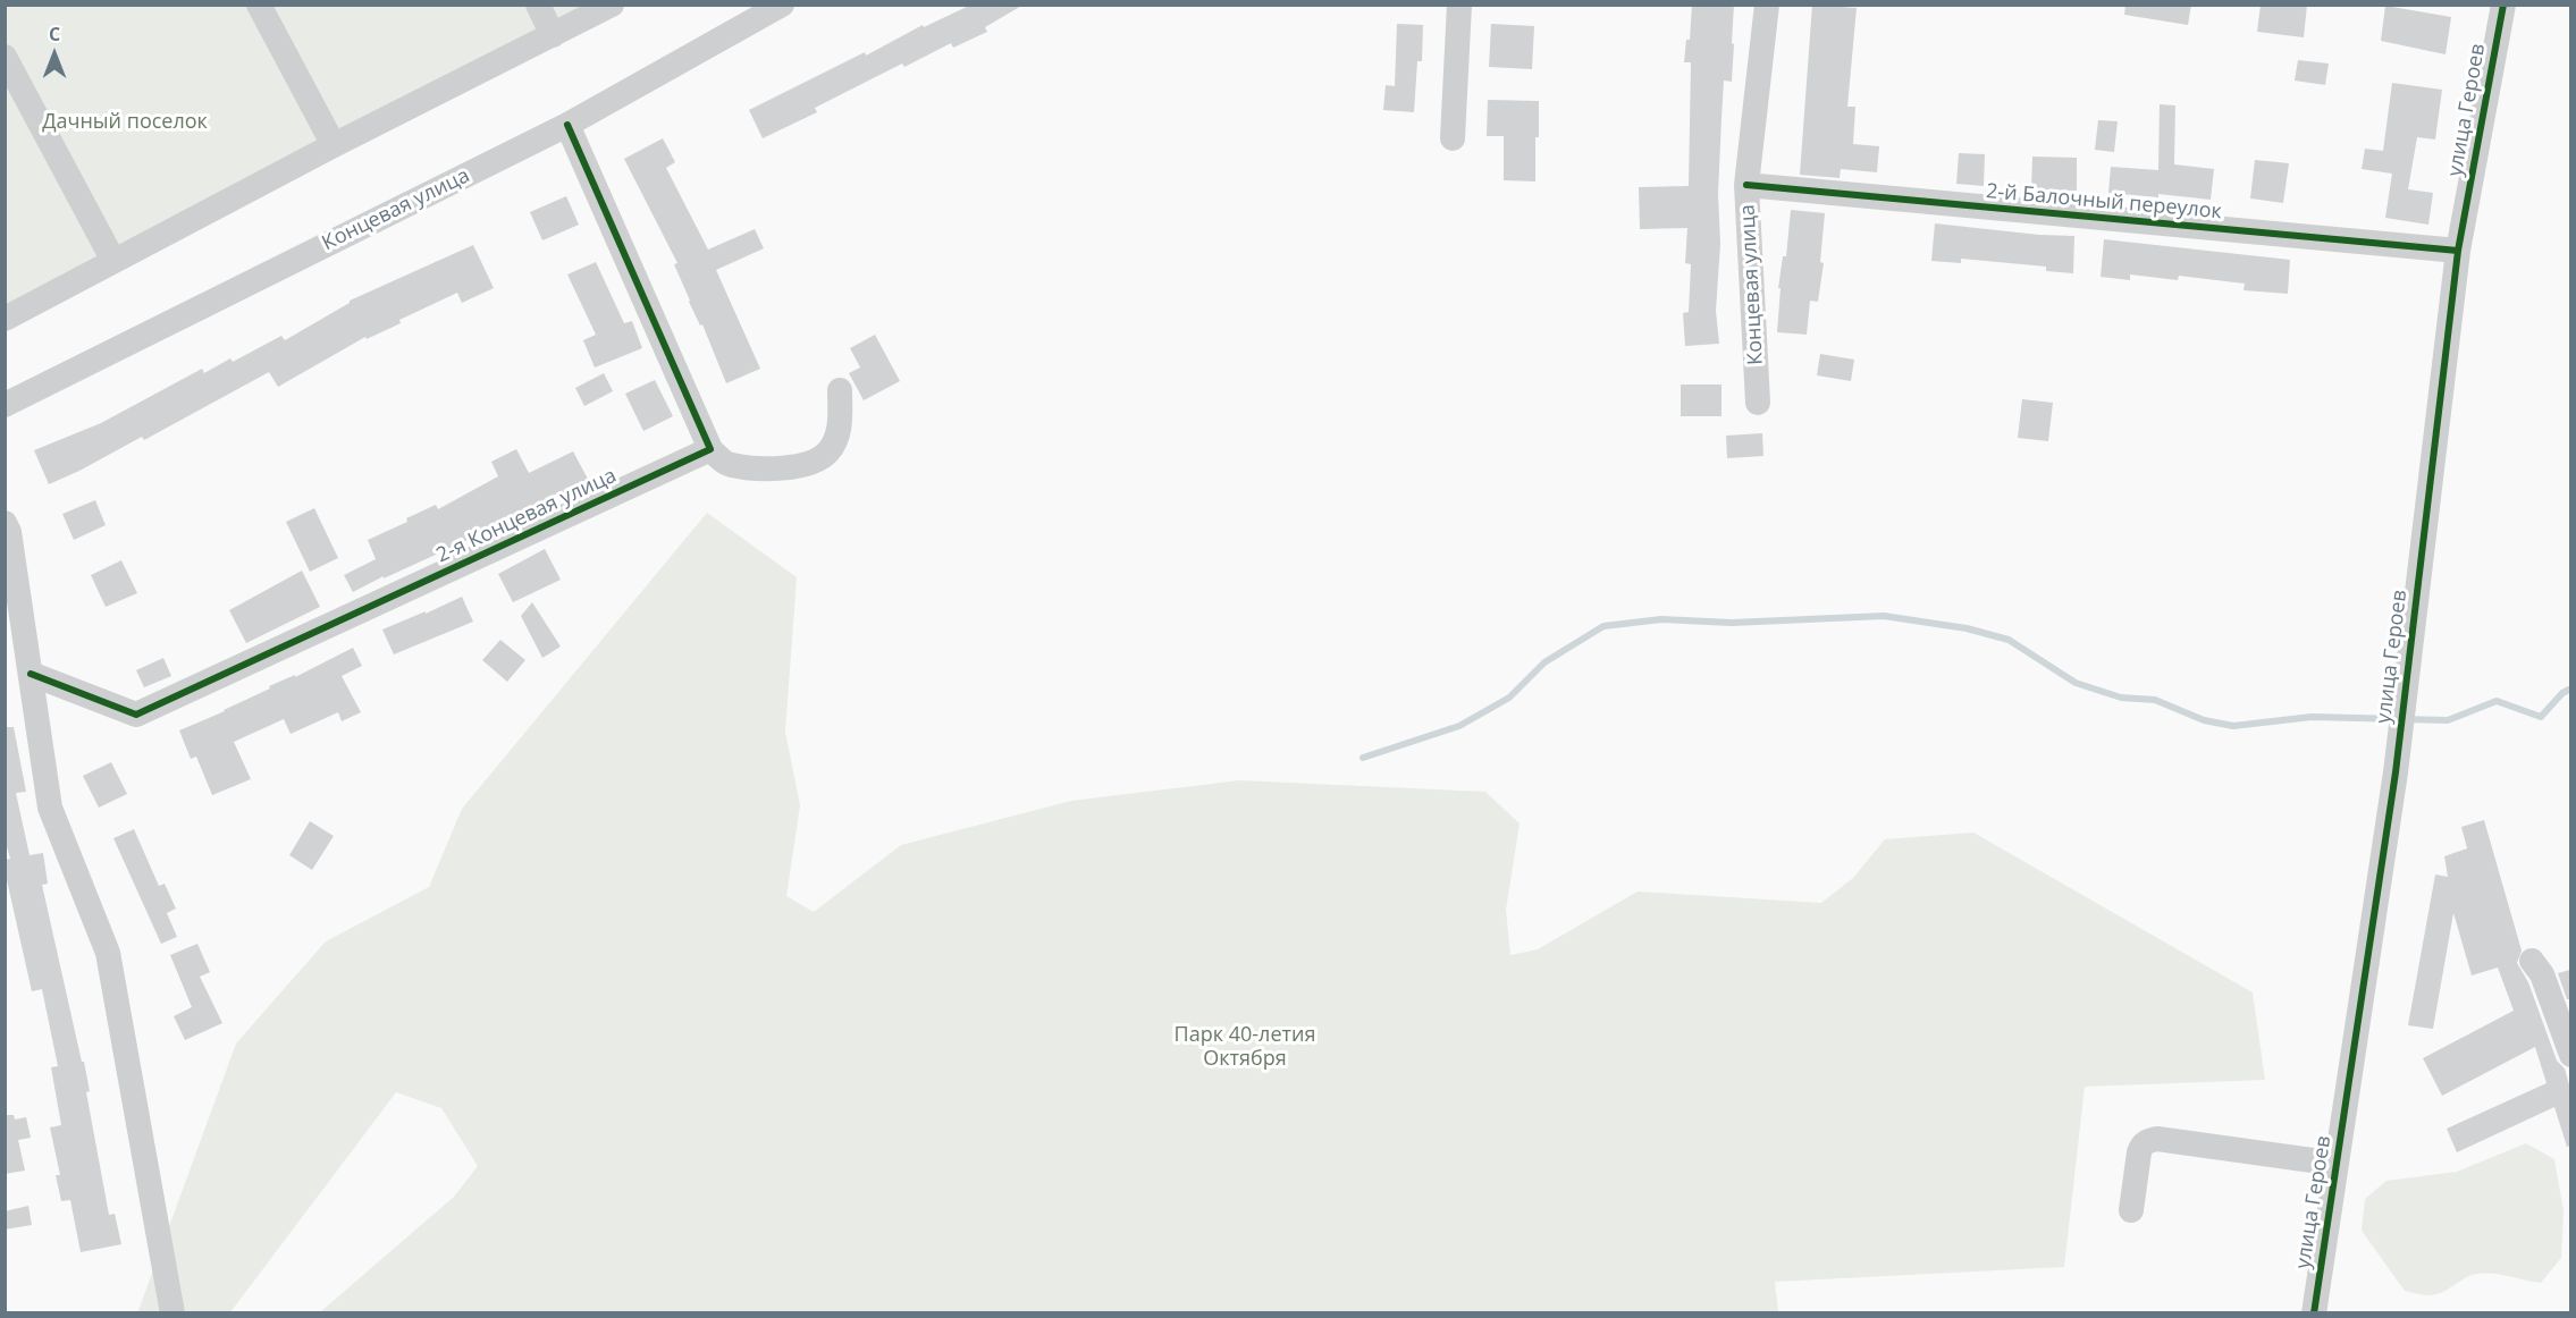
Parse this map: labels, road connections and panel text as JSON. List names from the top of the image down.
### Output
{
  "streets": {
    "street": [
      "улица Героев",
      "2-й Балочный переулок",
      "Концевая улица",
      "2-я Концевая улица"
    ]
  },
  "crossings": [
    ["улица Героев", "2-й Балочный переулок"],
    ["2-й Балочный переулок", "Концевая улица"]
  ],
  "parks": ["Дачный поселок", "Парк 40-летия Октября"],
  "north": "top"
}
